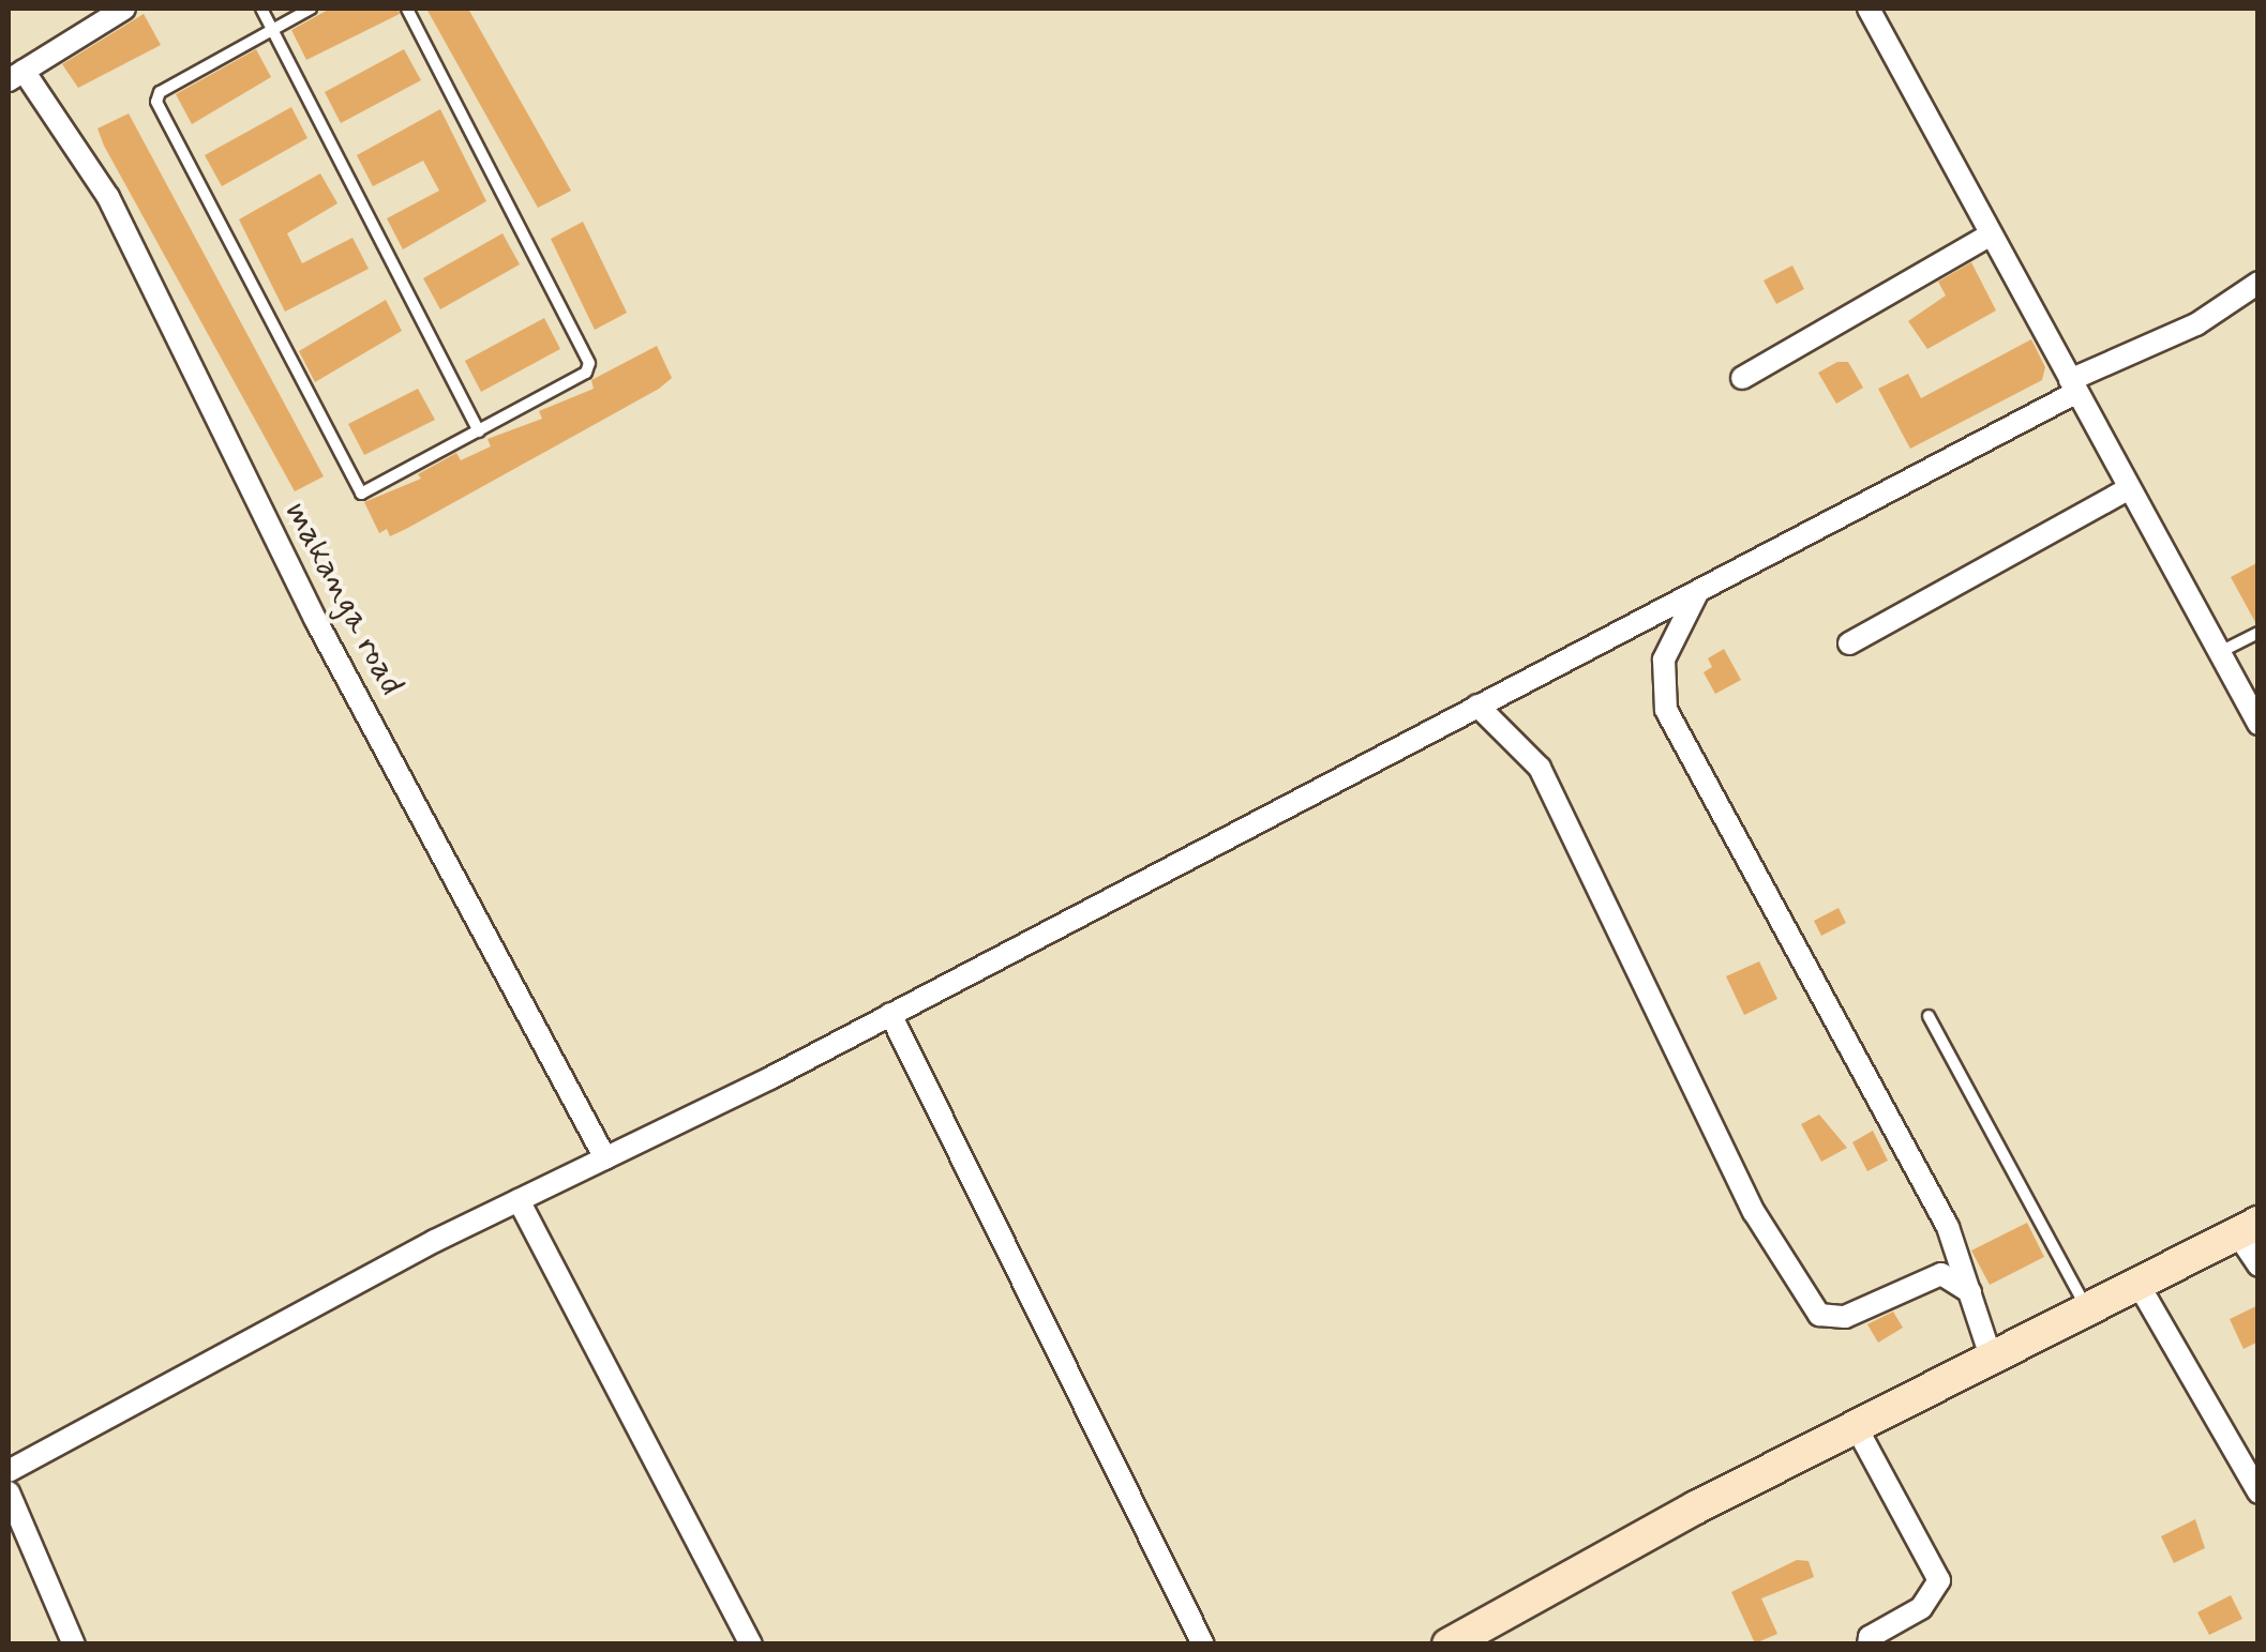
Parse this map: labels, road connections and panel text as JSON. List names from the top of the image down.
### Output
{
  "streets": {
    "street": ["makanga road"]
  }
}
